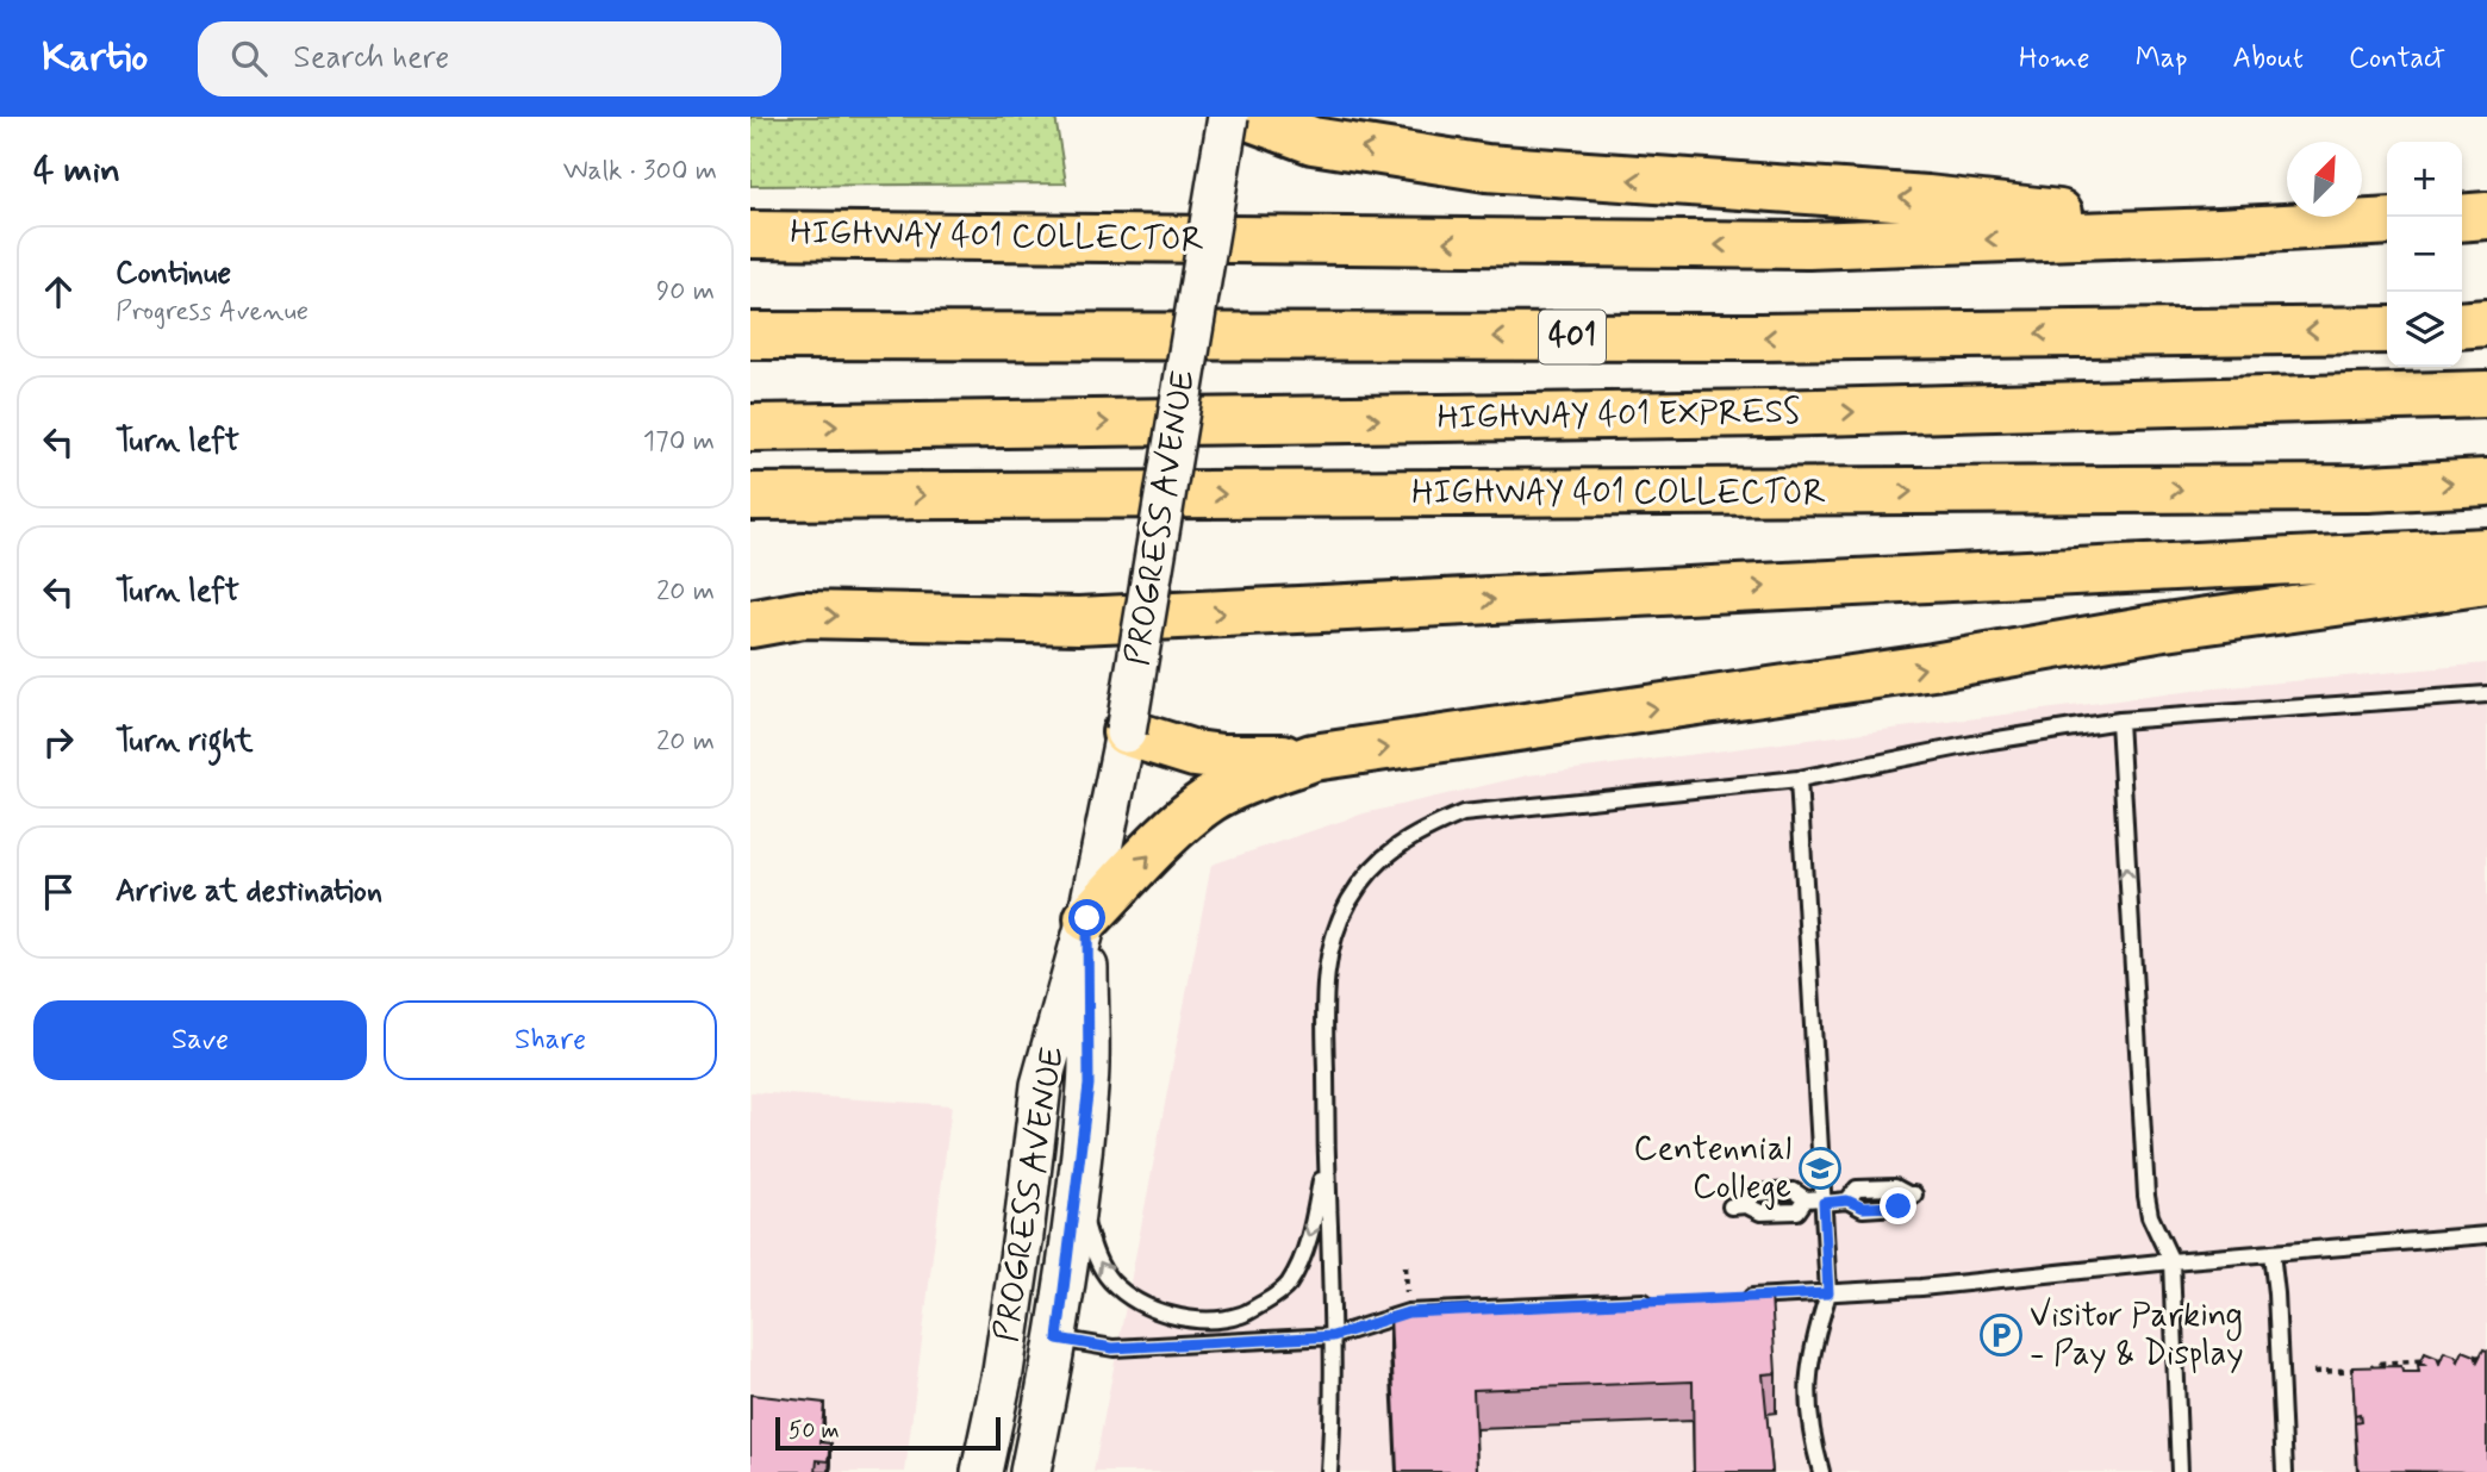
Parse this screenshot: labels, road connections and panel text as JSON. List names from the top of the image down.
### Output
{
  "streets": {
    "highway": ["HIGHWAY 401 COLLECTOR", "401", "HIGHWAY 401 EXPRESS"],
    "main road": ["PROGRESS AVENUE"]
  },
  "places": {
    "school or university": ["Centennial College"],
    "parking": ["Visitor Parking - Pay & Display"]
  },
  "scale_bar": "50 m",
  "north": "top right",
  "page": {
    "header": "Kartio",
    "search": "Search here",
    "nav": [
      "Home",
      "Map",
      "About",
      "Contact"
    ],
    "heading": ["4 min", "Walk · 300 m"],
    "map_buttons": ["+", "−"],
    "list": [
      ["Continue", "Progress Avenue", "90 m"],
      ["Turn left", "170 m"],
      ["Turn left", "20 m"],
      ["Turn right", "20 m"],
      "Arrive at destination"
    ],
    "buttons": ["Save", "Share"],
    "scale": "50 m"
  }
}
